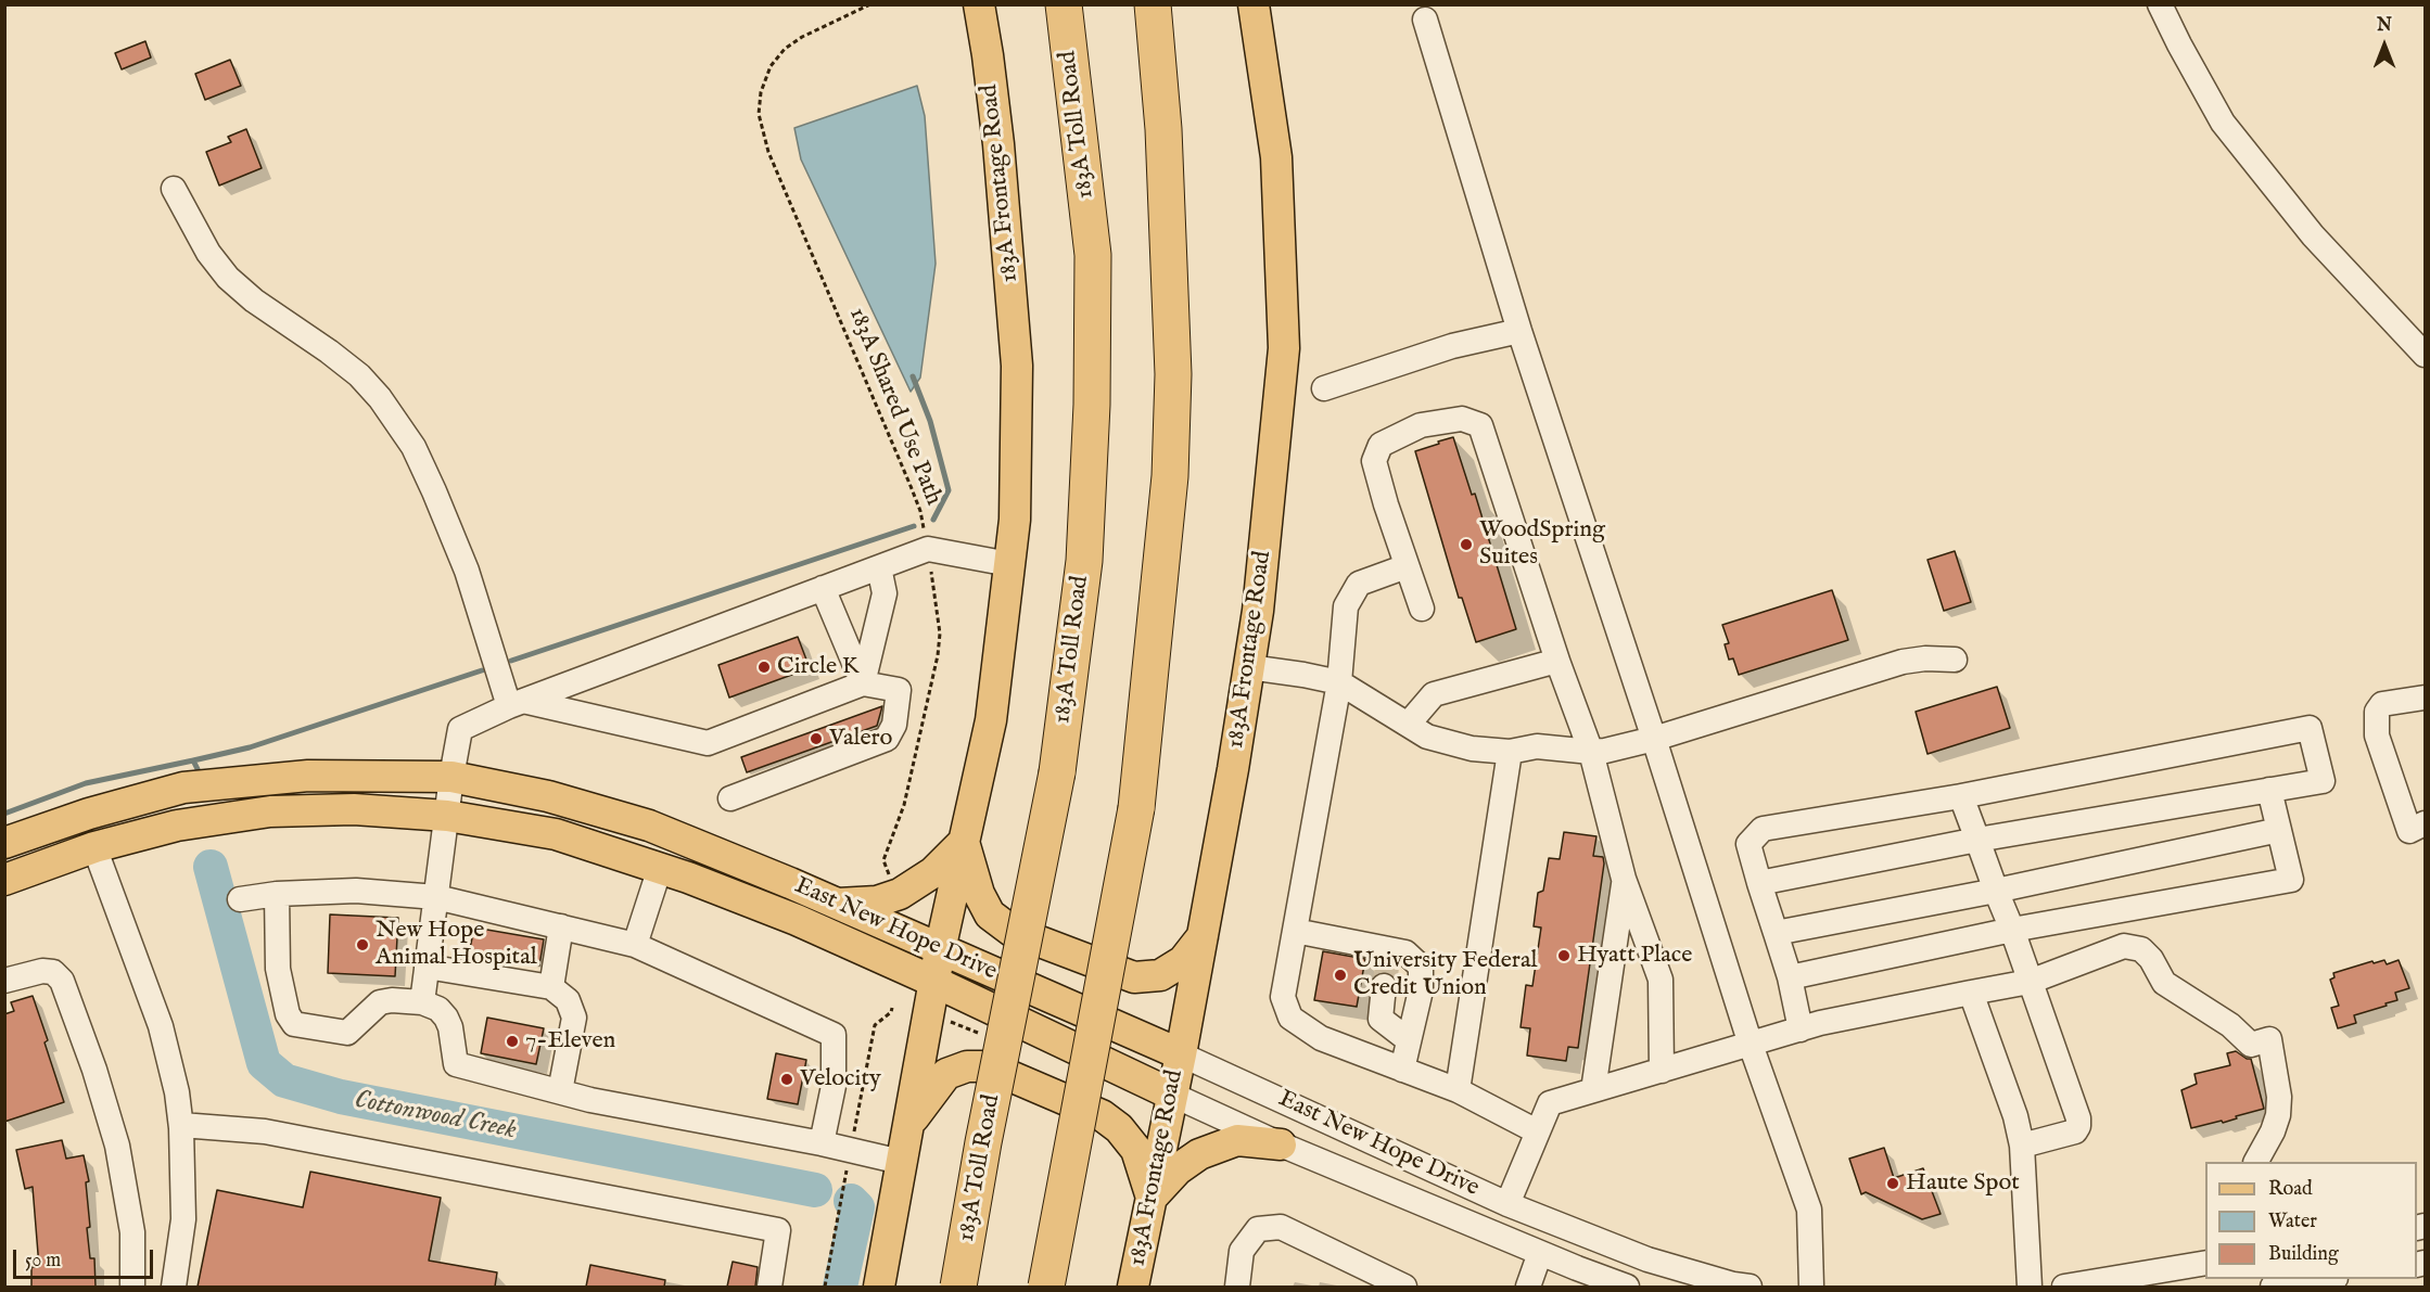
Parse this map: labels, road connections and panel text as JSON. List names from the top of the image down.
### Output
{
  "streets": {
    "highway": ["183A Toll Road"],
    "main road": ["183A Frontage Road", "East New Hope Drive"],
    "path": ["183A Shared Use Path"]
  },
  "crossings": [
    ["183A Frontage Road", "East New Hope Drive"]
  ],
  "water": ["Cottonwood Creek"],
  "places": [
    "WoodSpring Suites",
    "Circle K",
    "Valero",
    "New Hope Animal Hospital",
    "Hyatt Place",
    "University Federal Credit Union",
    "7-Eleven",
    "Velocity",
    "Haute Spot"
  ],
  "legend": ["Road", "Water", "Building"],
  "scale_bar": "50 m",
  "north": "top"
}
